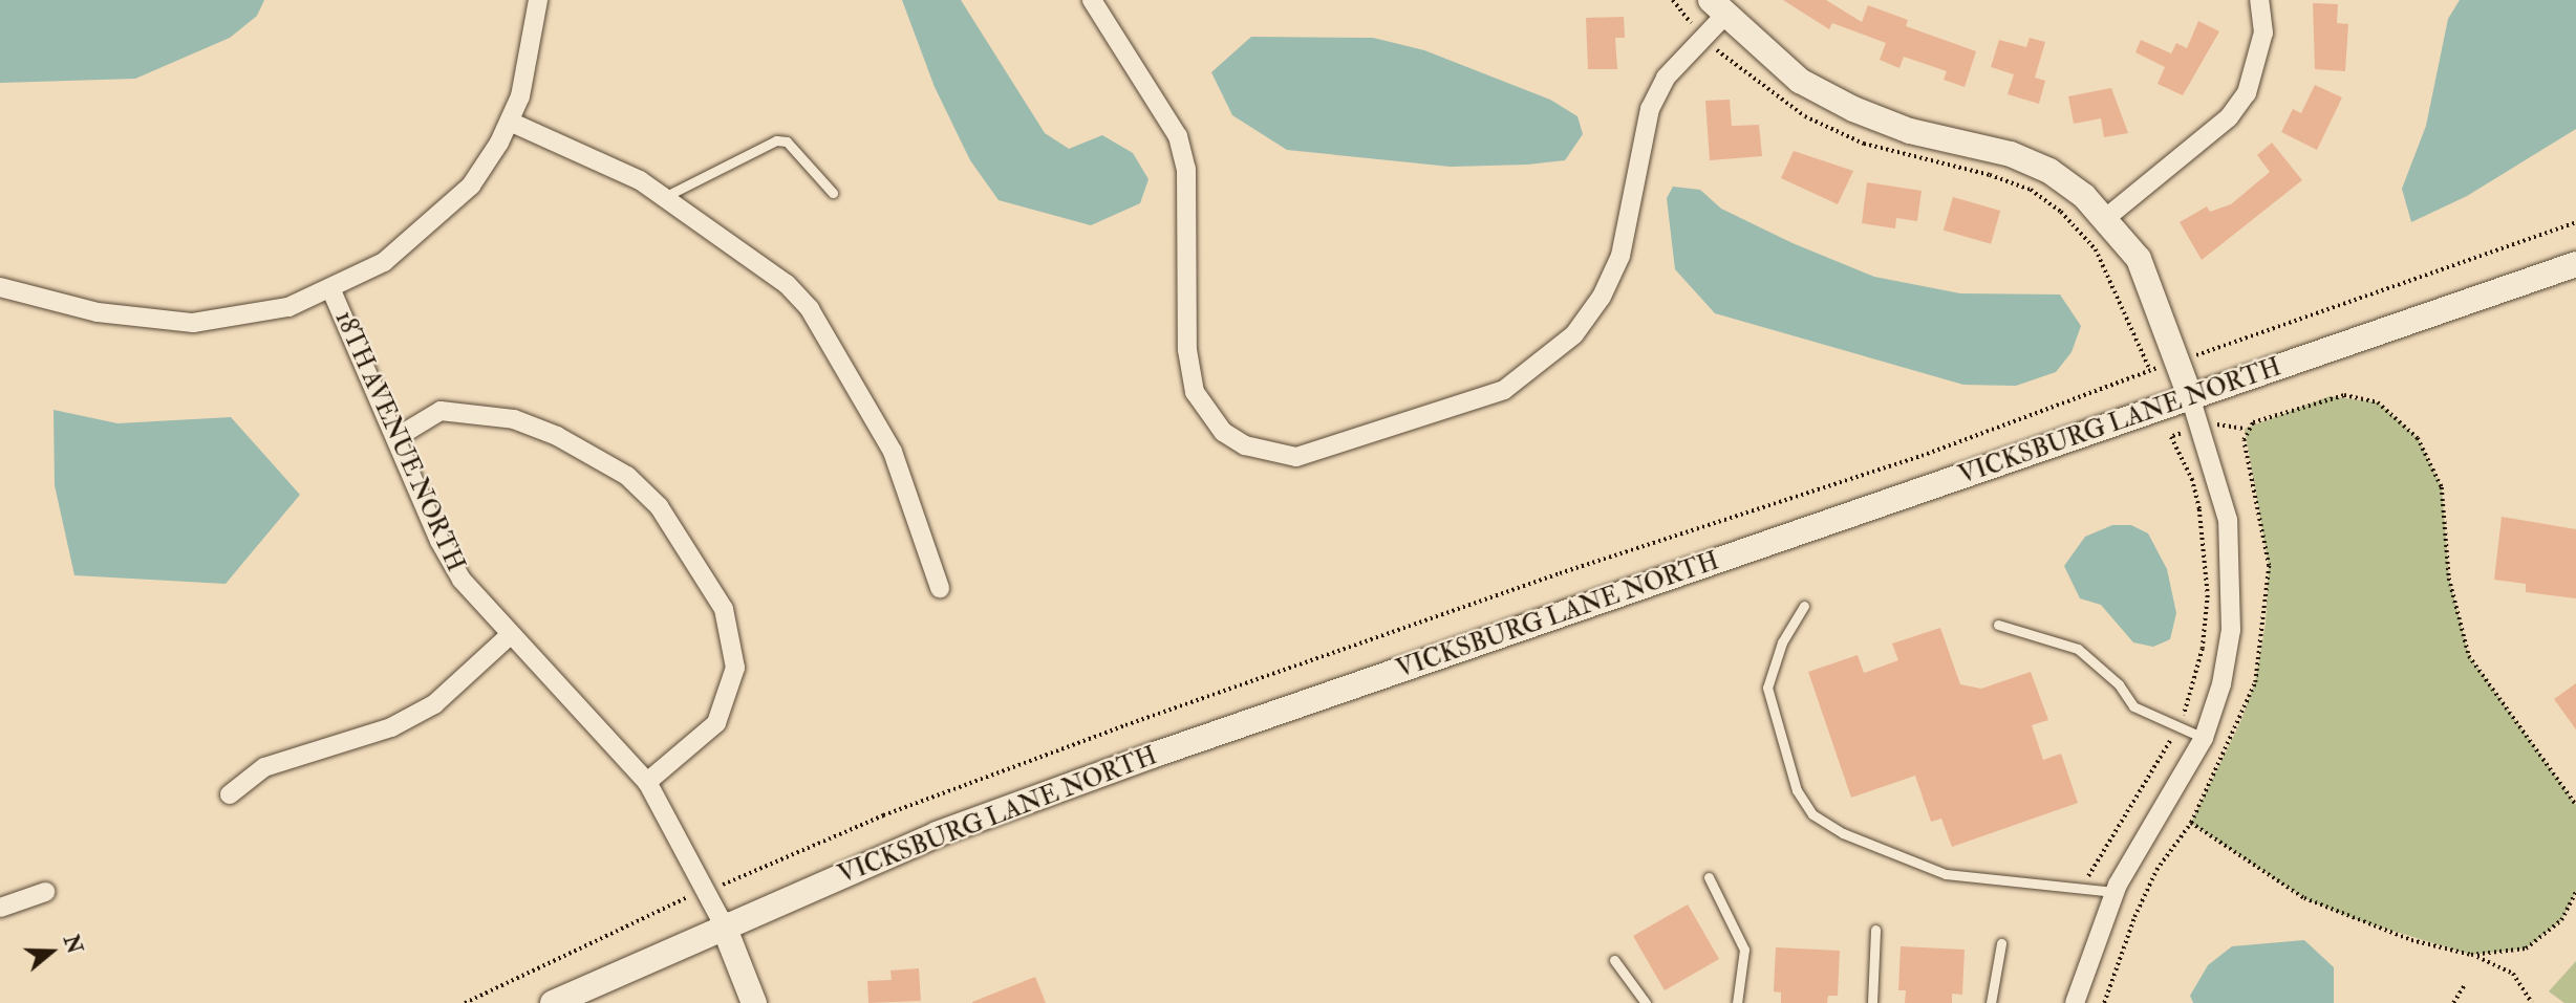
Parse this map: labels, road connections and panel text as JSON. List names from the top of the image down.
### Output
{
  "streets": {
    "main road": ["VICKSBURG LANE NORTH", "18TH AVENUE NORTH"]
  },
  "crossings": [
    ["VICKSBURG LANE NORTH", "18TH AVENUE NORTH"]
  ],
  "north": "right"
}
